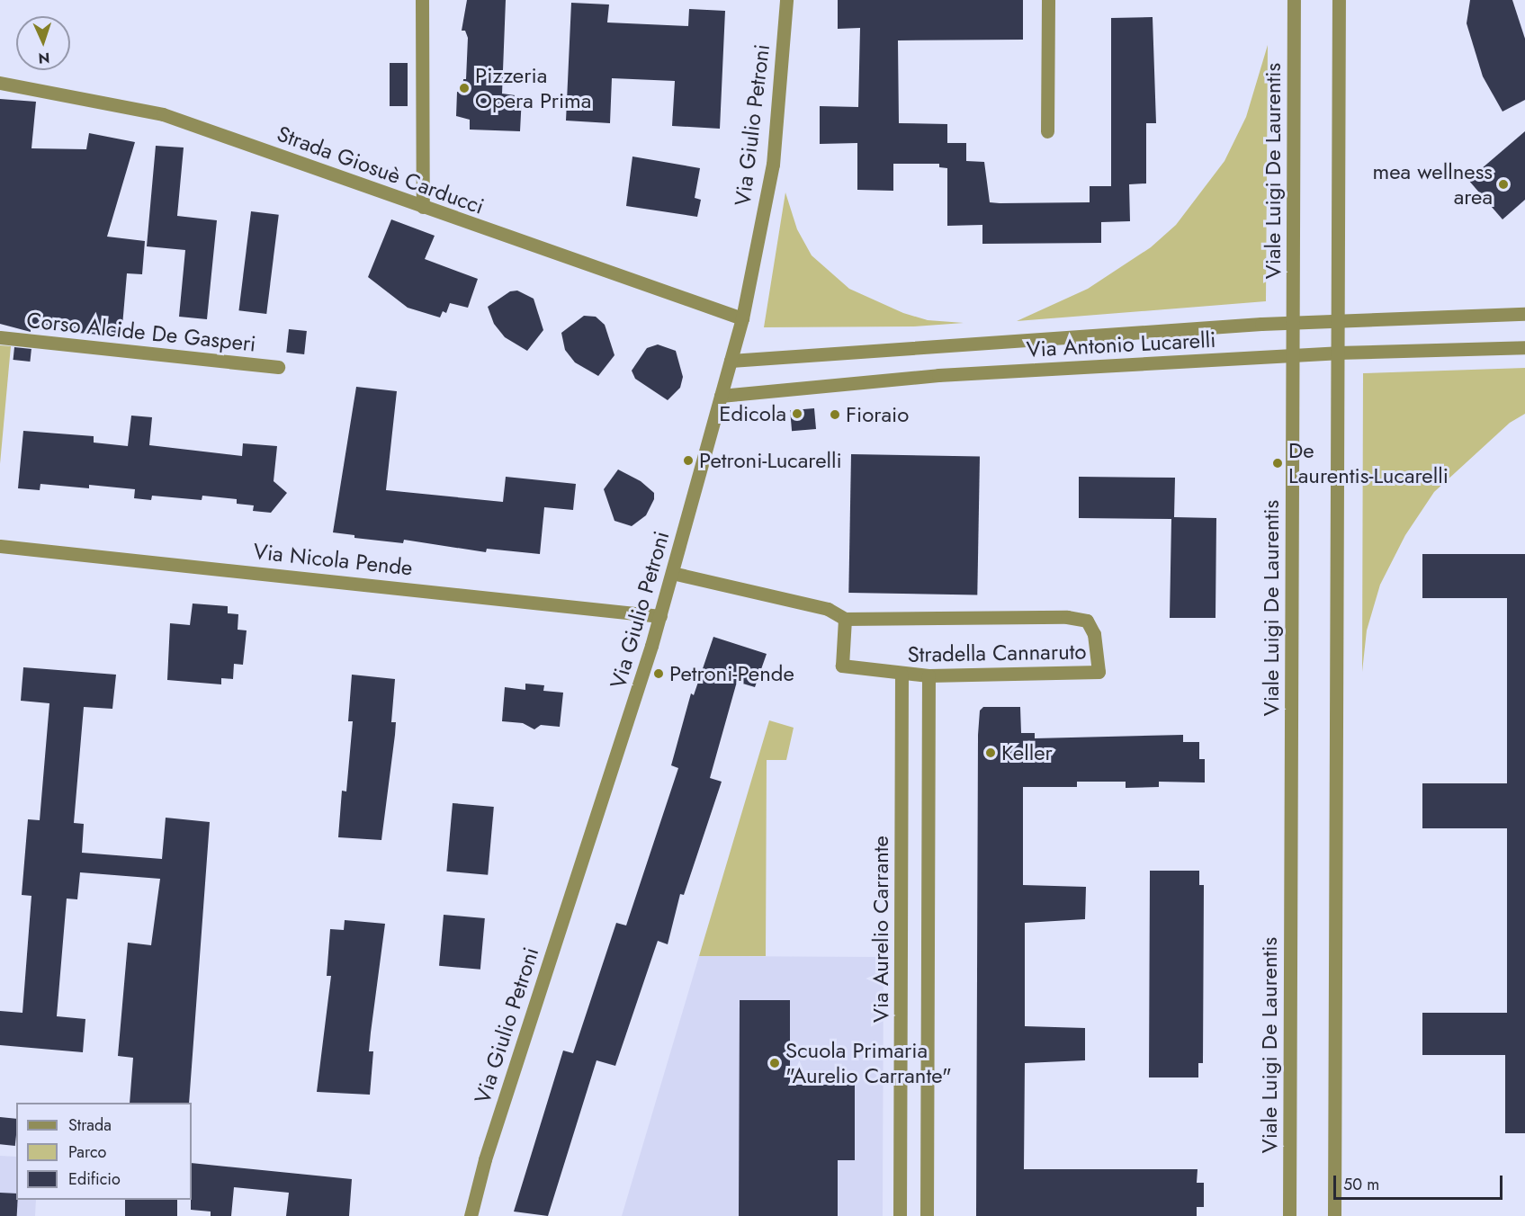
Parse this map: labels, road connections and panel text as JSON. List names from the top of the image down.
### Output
{
  "streets": {
    "street": [
      "Via Giulio Petroni",
      "Strada Giosuè Carducci",
      "Viale Luigi De Laurentis",
      "Corso Alcide De Gasperi",
      "Via Antonio Lucarelli",
      "Via Nicola Pende",
      "Stradella Cannaruto",
      "Via Aurelio Carrante"
    ]
  },
  "crossings": [
    ["Via Giulio Petroni", "Strada Giosuè Carducci"],
    ["Via Giulio Petroni", "Via Antonio Lucarelli"],
    ["Via Giulio Petroni", "Via Nicola Pende"],
    ["Via Giulio Petroni", "Stradella Cannaruto"],
    ["Viale Luigi De Laurentis", "Via Antonio Lucarelli"],
    ["Stradella Cannaruto", "Via Aurelio Carrante"]
  ],
  "places": [
    "Pizzeria Opera Prima",
    "mea wellness area",
    "Edicola",
    "Fioraio",
    "Petroni-Lucarelli",
    "De Laurentis-Lucarelli",
    "Petroni-Pende",
    "Keller",
    "Scuola Primaria \"Aurelio Carrante\""
  ],
  "legend": ["Strada", "Parco", "Edificio"],
  "scale_bar": "50 m",
  "north": "bottom"
}
